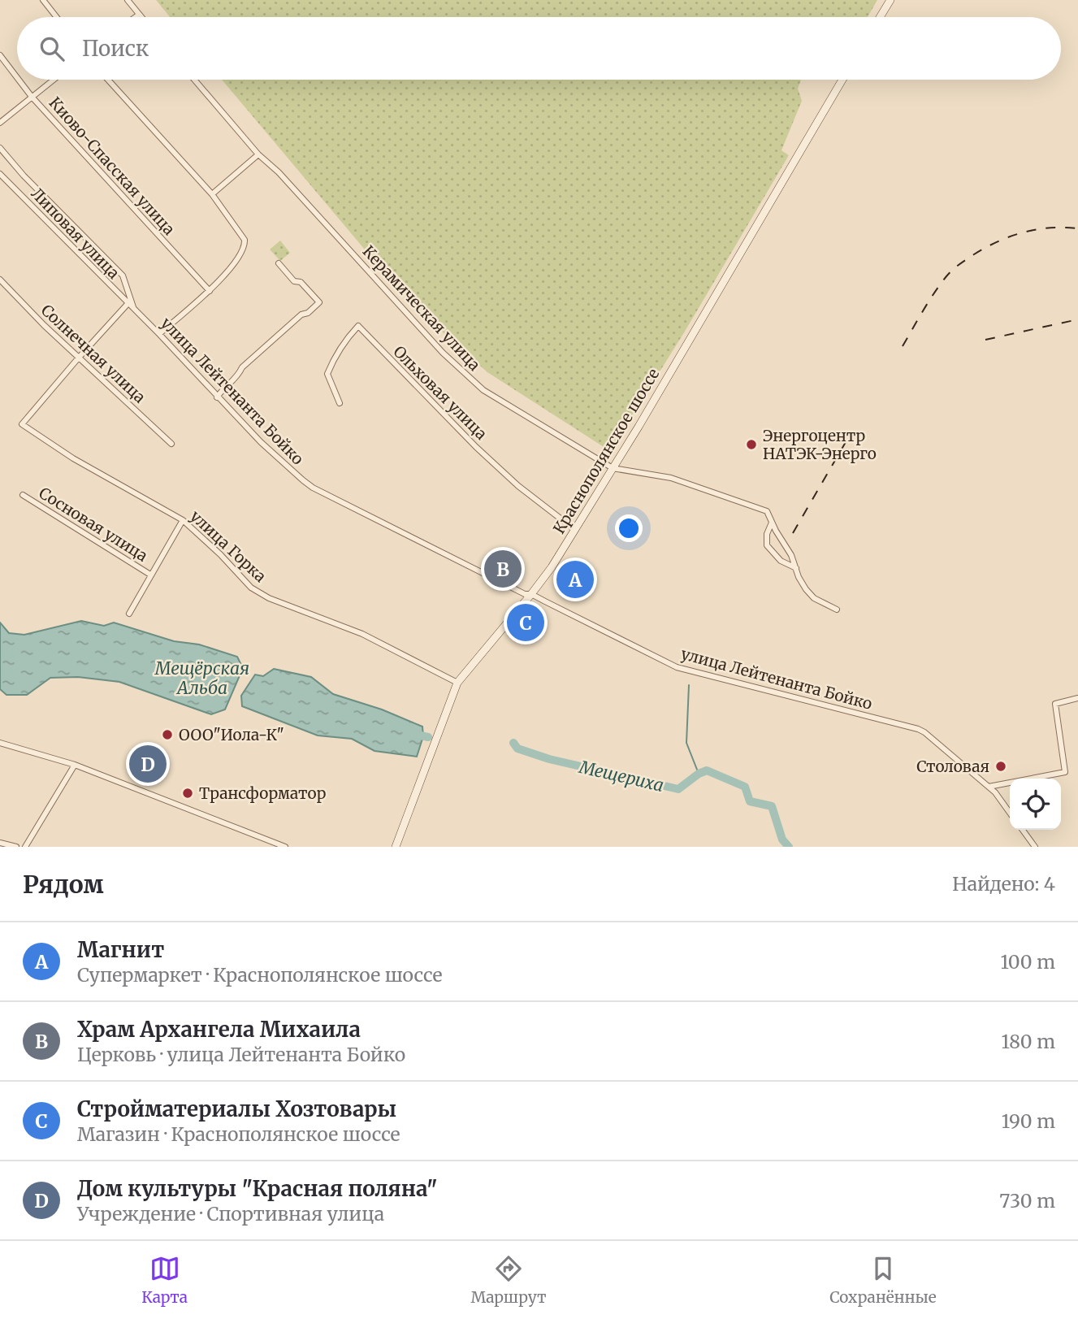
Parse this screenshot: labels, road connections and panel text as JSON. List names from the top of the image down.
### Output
{
  "streets": {
    "main road": ["Краснополянское шоссе"],
    "street": [
      "Киово-Спасская улица",
      "Липовая улица",
      "Керамическая улица",
      "Солнечная улица",
      "улица Лейтенанта Бойко",
      "Ольховая улица",
      "Сосновая улица",
      "улица Горка"
    ]
  },
  "crossings": [
    ["Липовая улица", "улица Лейтенанта Бойко"],
    ["Керамическая улица", "Краснополянское шоссе"],
    ["Солнечная улица", "улица Горка"],
    ["улица Лейтенанта Бойко", "Краснополянское шоссе"],
    ["Ольховая улица", "Краснополянское шоссе"],
    ["Краснополянское шоссе", "улица Горка"]
  ],
  "water": ["Мещёрская Альба", "Мещериха"],
  "places": [
    "Энергоцентр НАТЭК-Энерго",
    "ООО\"Иола-К\"",
    "Столовая",
    "Трансформатор"
  ],
  "page": {
    "search": "Поиск",
    "pins": [
      "B",
      "A",
      "C",
      "D"
    ],
    "heading": ["Рядом", "Найдено: 4"],
    "list": [
      {
        "mark": "A",
        "name": "Магнит",
        "note": "Супермаркет · Краснополянское шоссе",
        "value": "100 m"
      },
      {
        "mark": "B",
        "name": "Храм Архангела Михаила",
        "note": "Церковь · улица Лейтенанта Бойко",
        "value": "180 m"
      },
      {
        "mark": "C",
        "name": "Стройматериалы Хозтовары",
        "note": "Магазин · Краснополянское шоссе",
        "value": "190 m"
      },
      {
        "mark": "D",
        "name": "Дом культуры \"Красная поляна\"",
        "note": "Учреждение · Спортивная улица",
        "value": "730 m"
      }
    ],
    "nav": ["Карта", "Маршрут", "Сохранённые"]
  }
}
